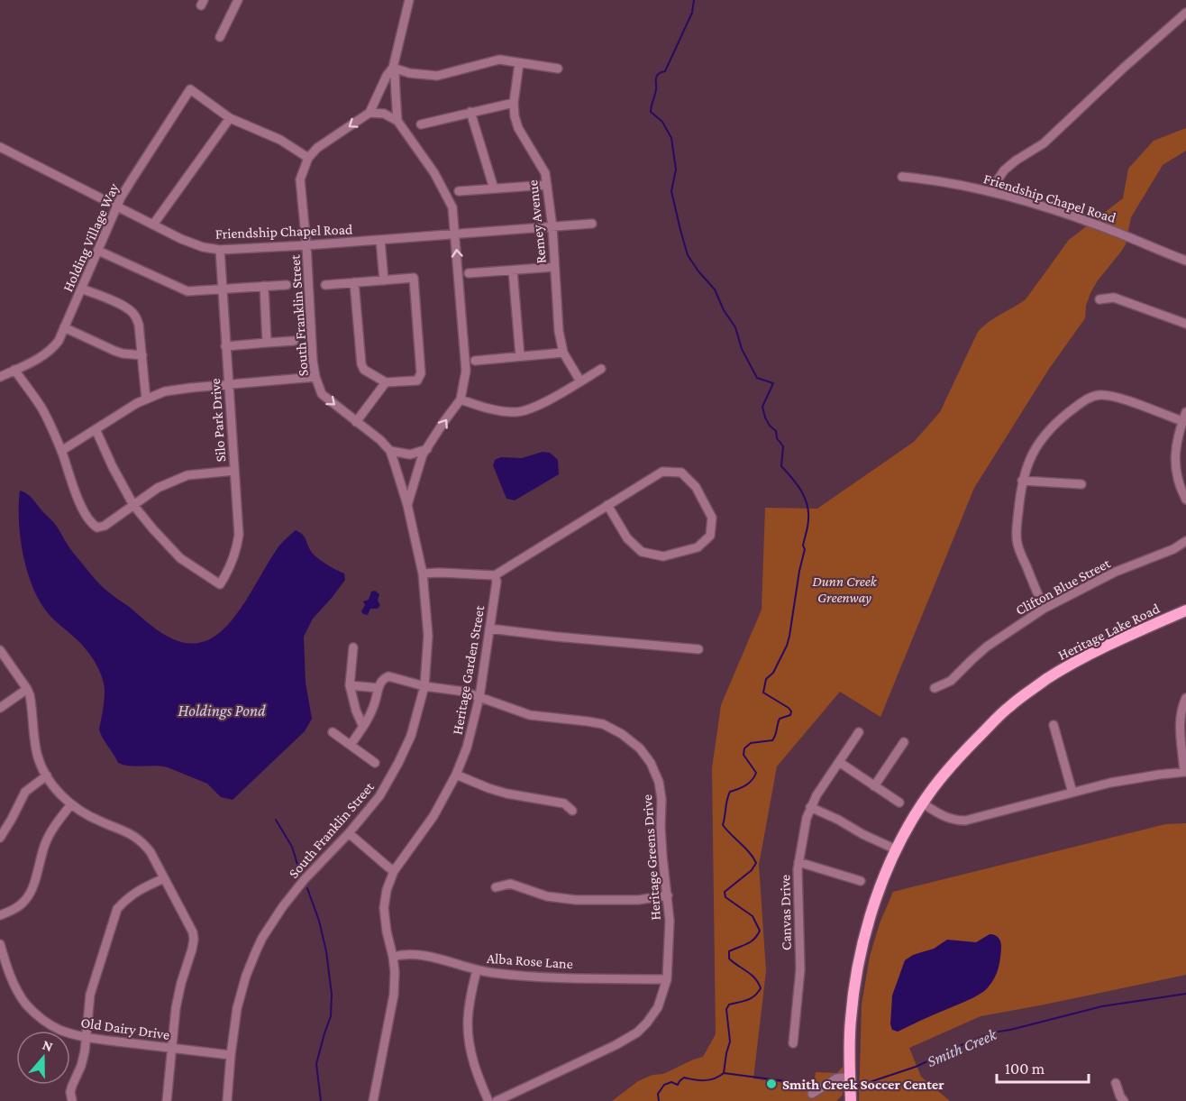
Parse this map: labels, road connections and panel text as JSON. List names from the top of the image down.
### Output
{
  "streets": {
    "main road": ["Heritage Lake Road"],
    "street": [
      "Friendship Chapel Road",
      "Remey Avenue",
      "Holding Village Way",
      "South Franklin Street",
      "Silo Park Drive",
      "Clifton Blue Street",
      "Heritage Garden Street",
      "Heritage Greens Drive",
      "Canvas Drive",
      "Alba Rose Lane",
      "Old Dairy Drive"
    ]
  },
  "crossings": [
    ["Friendship Chapel Road", "Remey Avenue"],
    ["Friendship Chapel Road", "Holding Village Way"],
    ["Friendship Chapel Road", "South Franklin Street"],
    ["Friendship Chapel Road", "Silo Park Drive"],
    ["South Franklin Street", "Heritage Greens Drive"],
    ["South Franklin Street", "Old Dairy Drive"],
    ["Heritage Garden Street", "Heritage Greens Drive"],
    ["Heritage Garden Street", "Alba Rose Lane"],
    ["Heritage Greens Drive", "Alba Rose Lane"]
  ],
  "water": ["Holdings Pond", "Smith Creek"],
  "parks": ["Dunn Creek Greenway"],
  "places": ["Smith Creek Soccer Center"],
  "scale_bar": "100 m",
  "north": "top"
}
